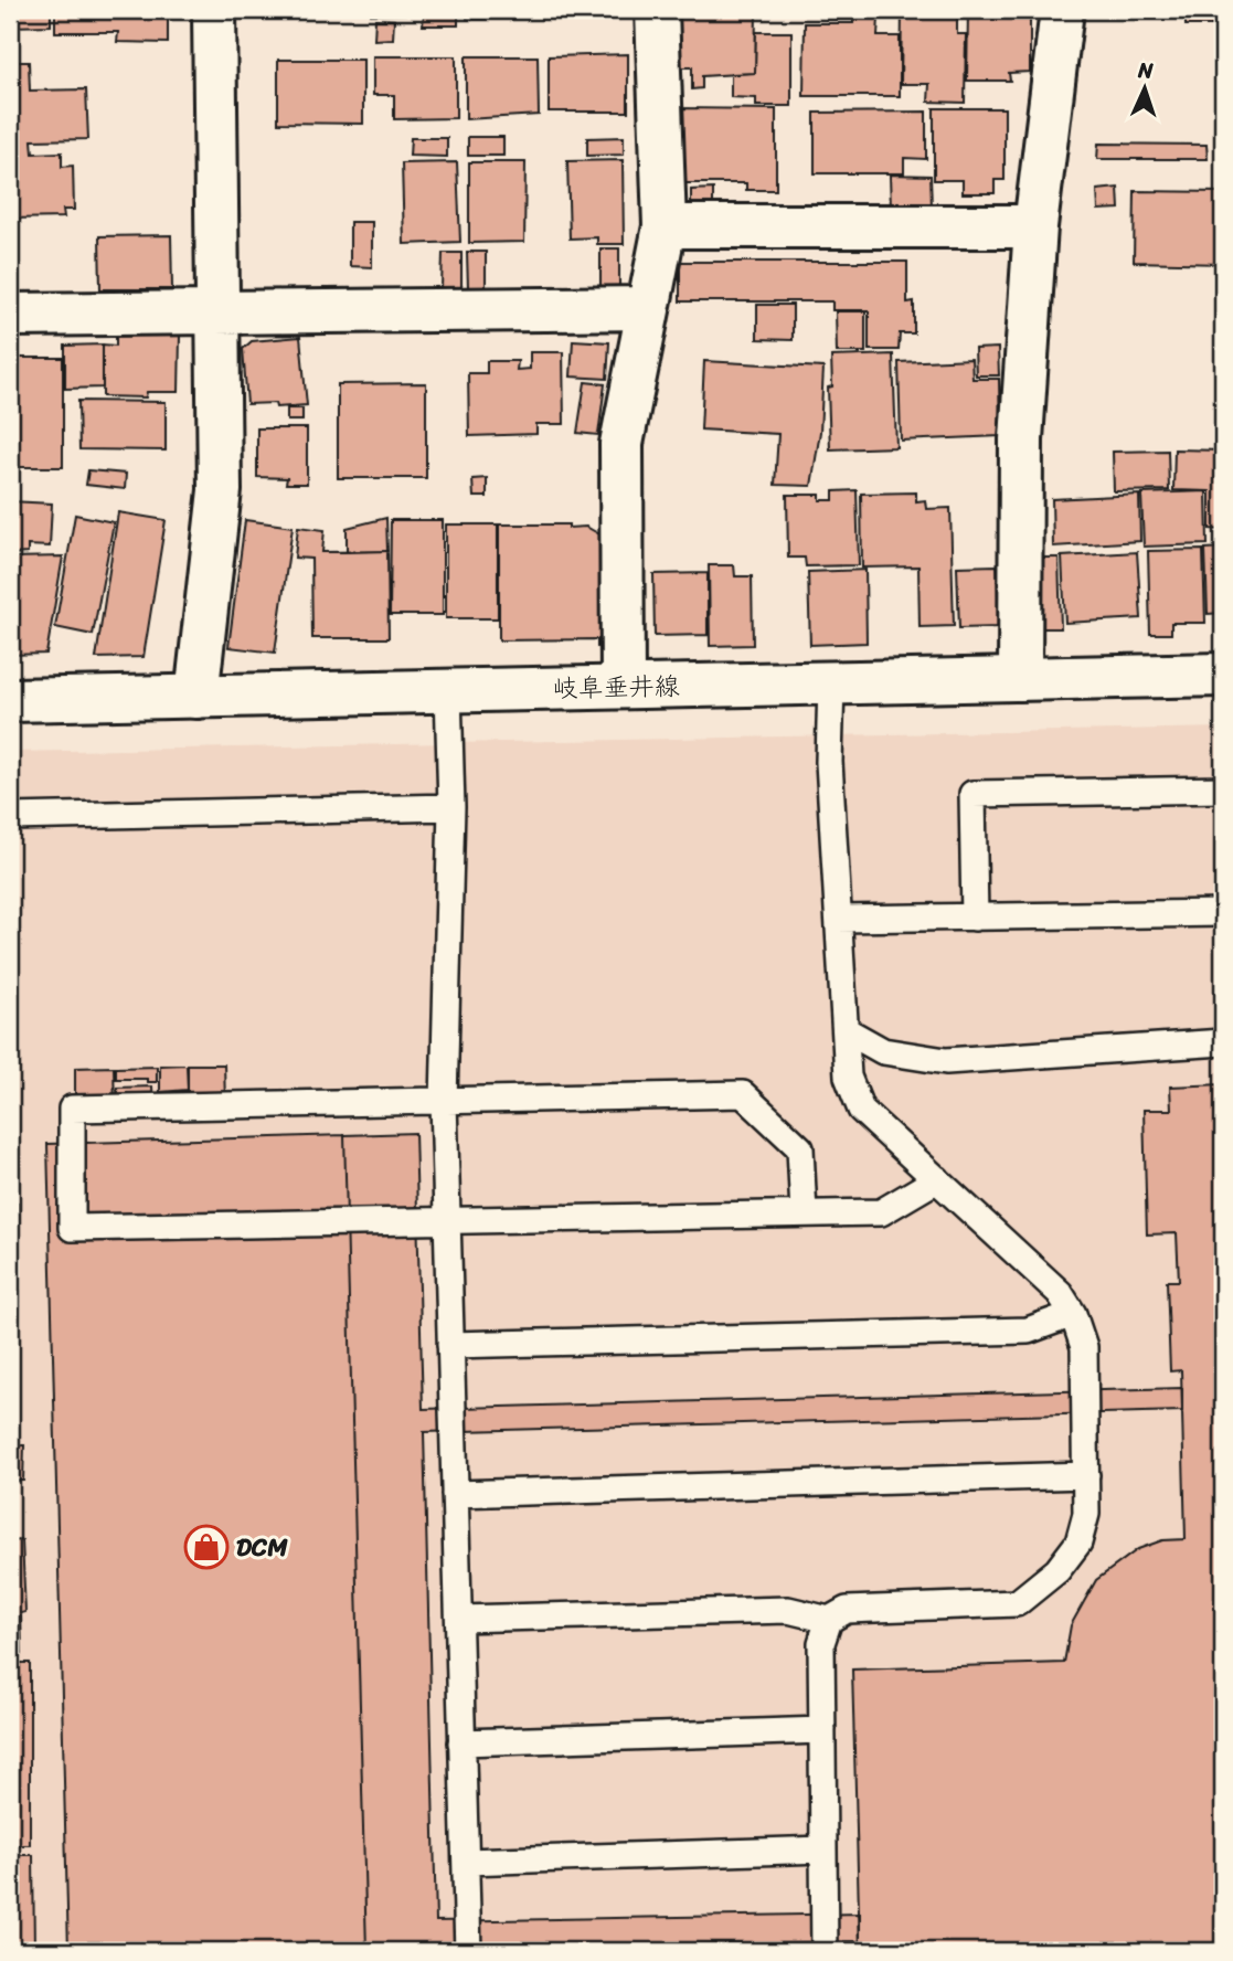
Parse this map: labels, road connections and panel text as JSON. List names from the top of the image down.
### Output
{
  "streets": {
    "street": ["岐阜垂井線"]
  },
  "places": {
    "shop": ["DCM"]
  },
  "north": "top"
}
